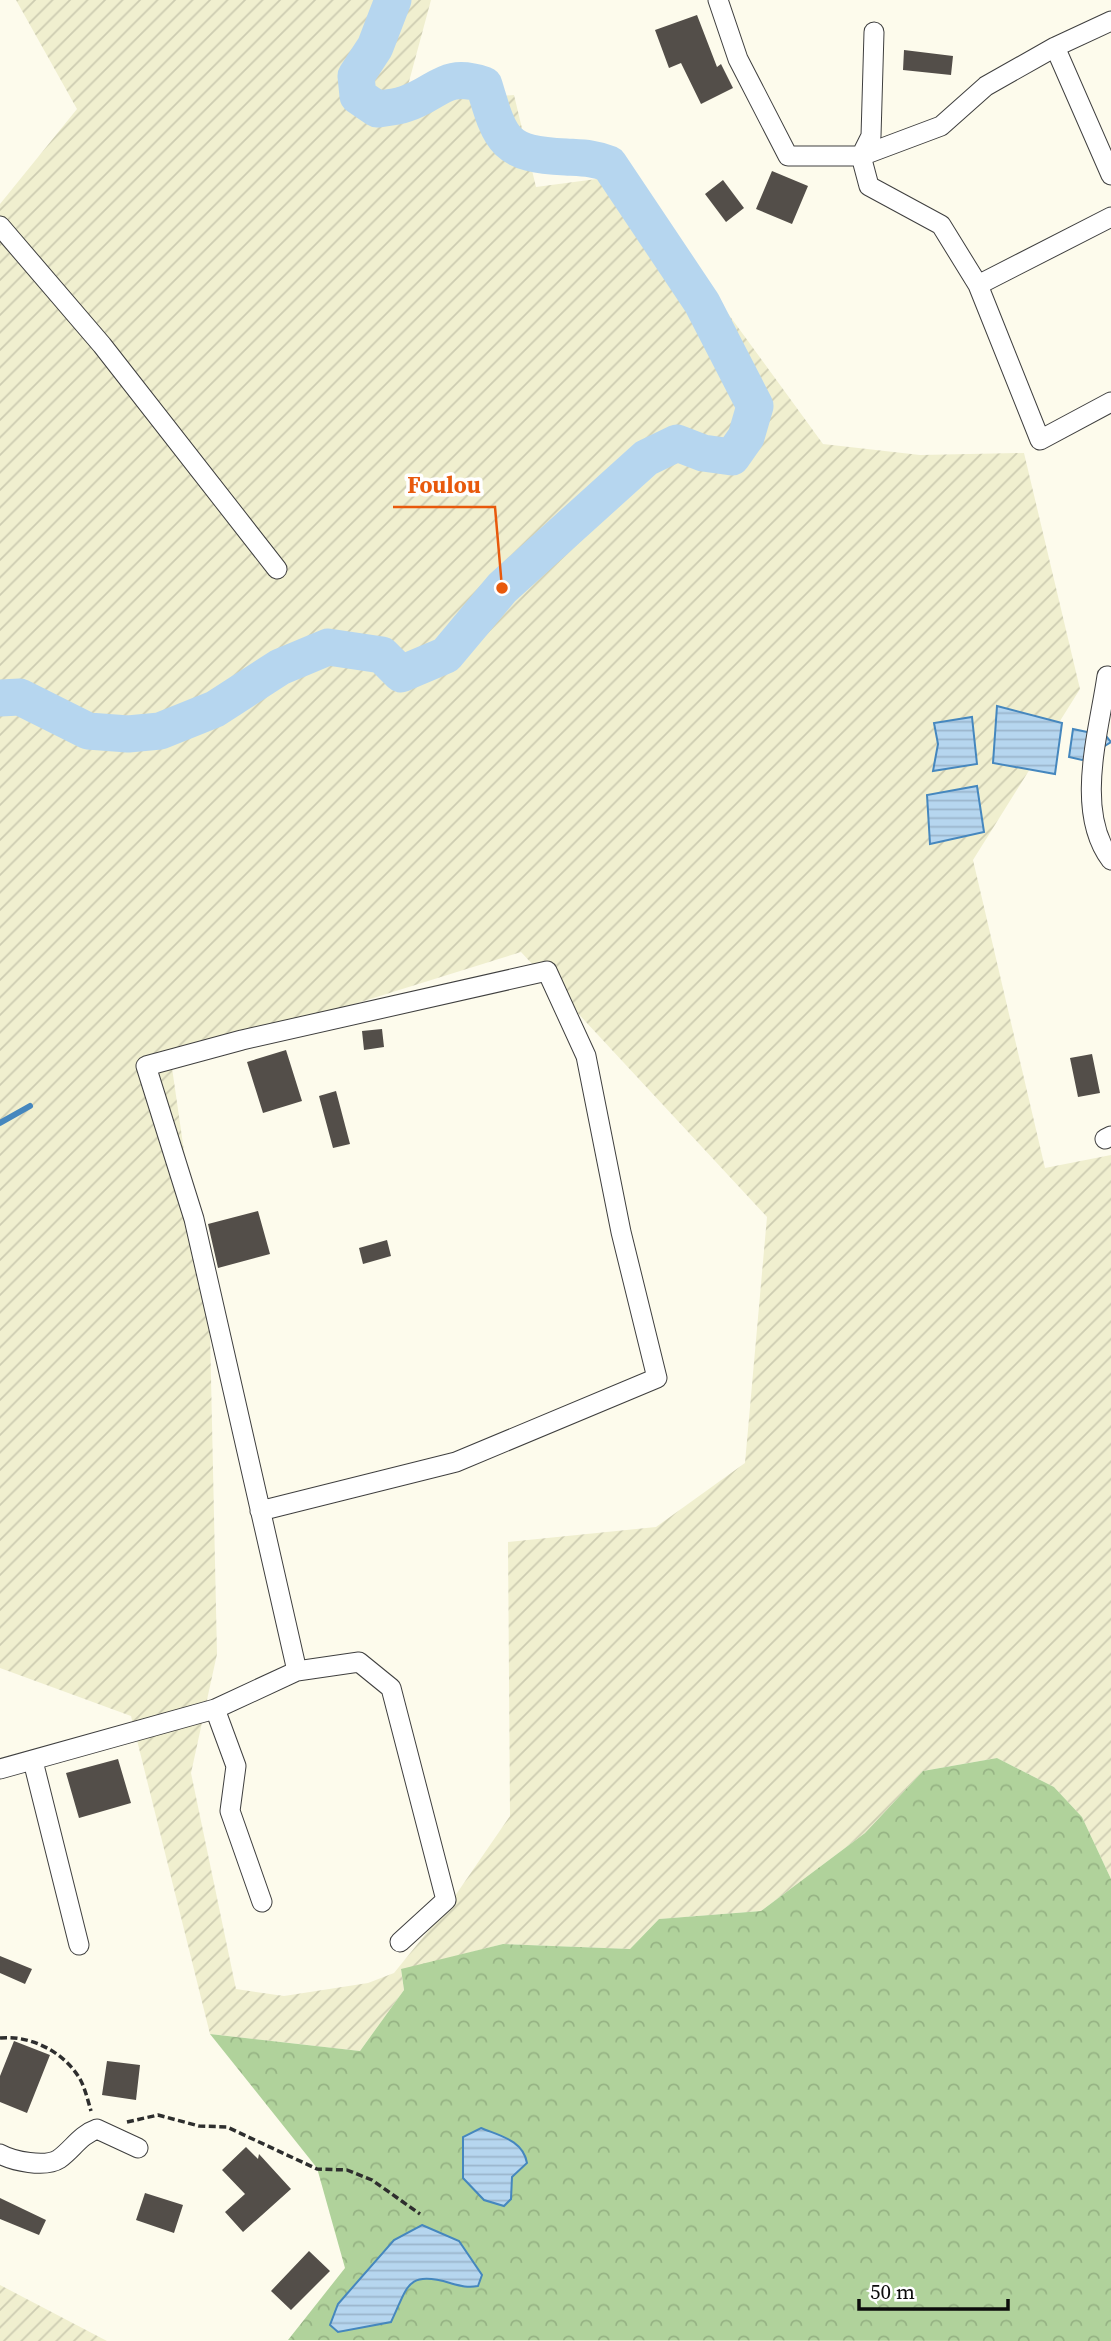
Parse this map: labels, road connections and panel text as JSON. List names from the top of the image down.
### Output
{
  "places": ["Foulou"],
  "scale_bar": "50 m"
}
